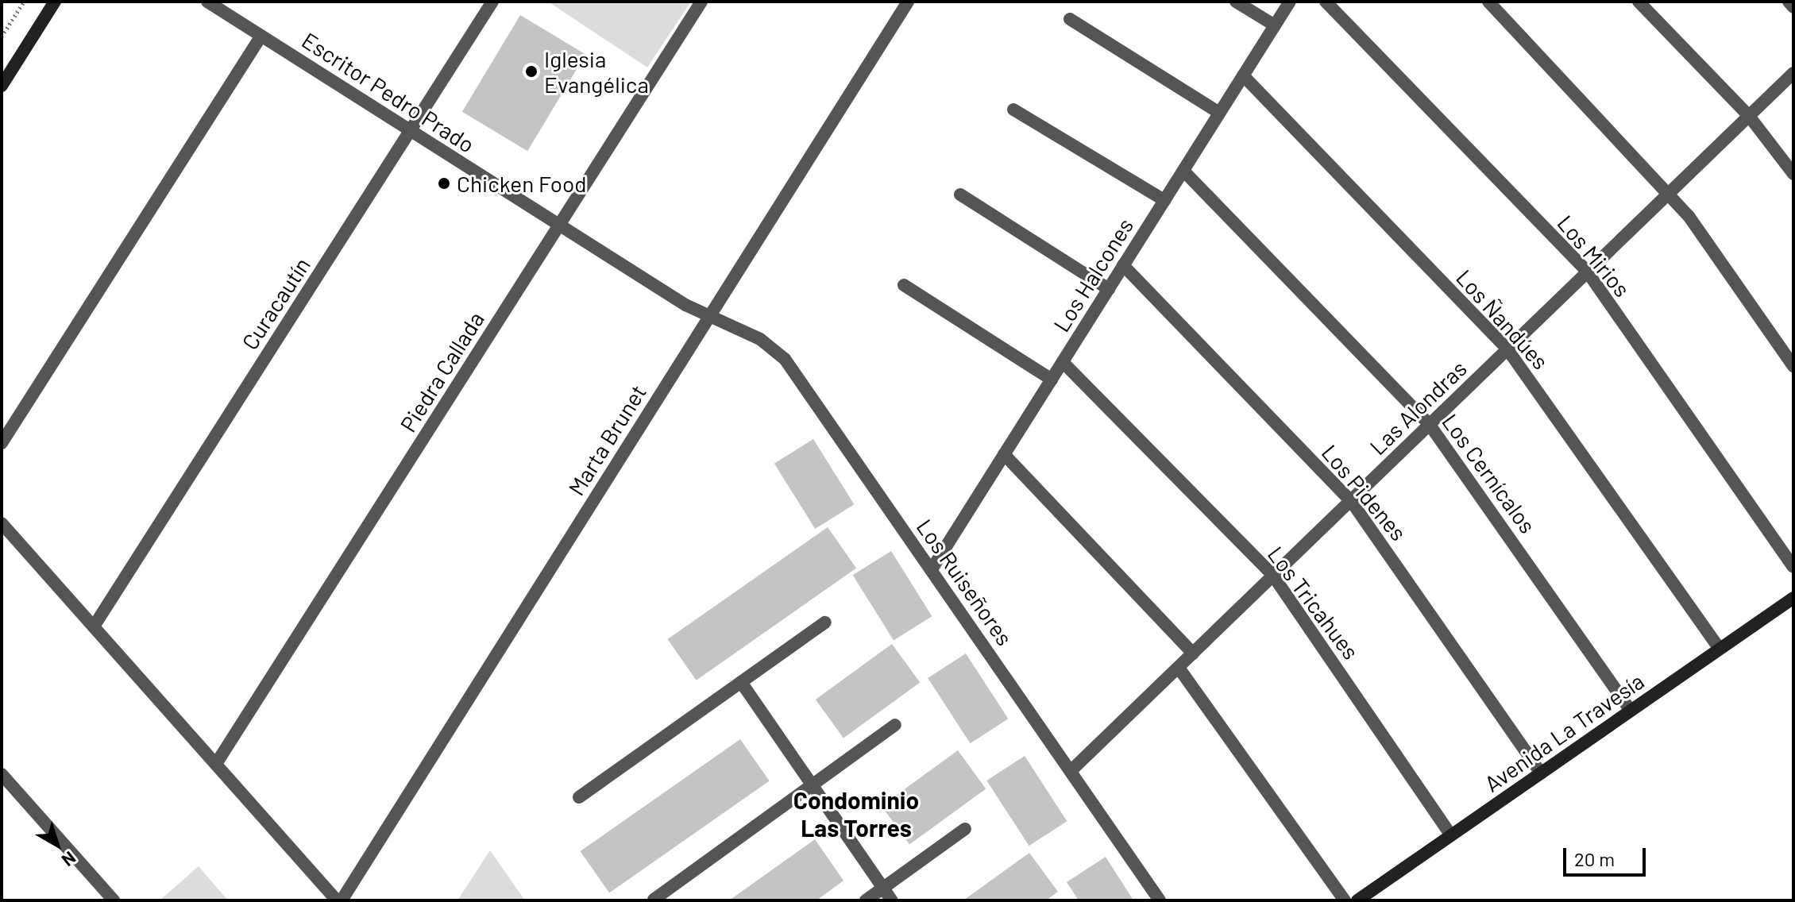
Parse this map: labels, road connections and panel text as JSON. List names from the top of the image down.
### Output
{
  "streets": {
    "street": [
      "Escritor Pedro Prado",
      "Los Mirios",
      "Los Halcones",
      "Curacautín",
      "Los Ñandúes",
      "Piedra Callada",
      "Las Alondras",
      "Marta Brunet",
      "Los Cernícalos",
      "Los Pidenes",
      "Los Ruiseñores",
      "Los Tricahues",
      "Avenida La Travesía"
    ]
  },
  "crossings": [
    ["Escritor Pedro Prado", "Curacautín"],
    ["Escritor Pedro Prado", "Piedra Callada"],
    ["Escritor Pedro Prado", "Marta Brunet"],
    ["Escritor Pedro Prado", "Los Ruiseñores"],
    ["Los Mirios", "Las Alondras"],
    ["Los Halcones", "Los Ñandúes"],
    ["Los Halcones", "Los Cernícalos"],
    ["Los Halcones", "Los Pidenes"],
    ["Los Halcones", "Los Ruiseñores"],
    ["Los Halcones", "Los Tricahues"],
    ["Los Ñandúes", "Las Alondras"],
    ["Los Ñandúes", "Avenida La Travesía"],
    ["Las Alondras", "Los Cernícalos"],
    ["Las Alondras", "Los Pidenes"],
    ["Las Alondras", "Los Ruiseñores"],
    ["Las Alondras", "Los Tricahues"],
    ["Marta Brunet", "Los Ruiseñores"],
    ["Los Cernícalos", "Avenida La Travesía"],
    ["Los Pidenes", "Avenida La Travesía"],
    ["Los Tricahues", "Avenida La Travesía"]
  ],
  "districts": ["Condominio Las Torres"],
  "places": ["Iglesia Evangélica", "Chicken Food"],
  "scale_bar": "20 m",
  "north": "bottom right"
}
